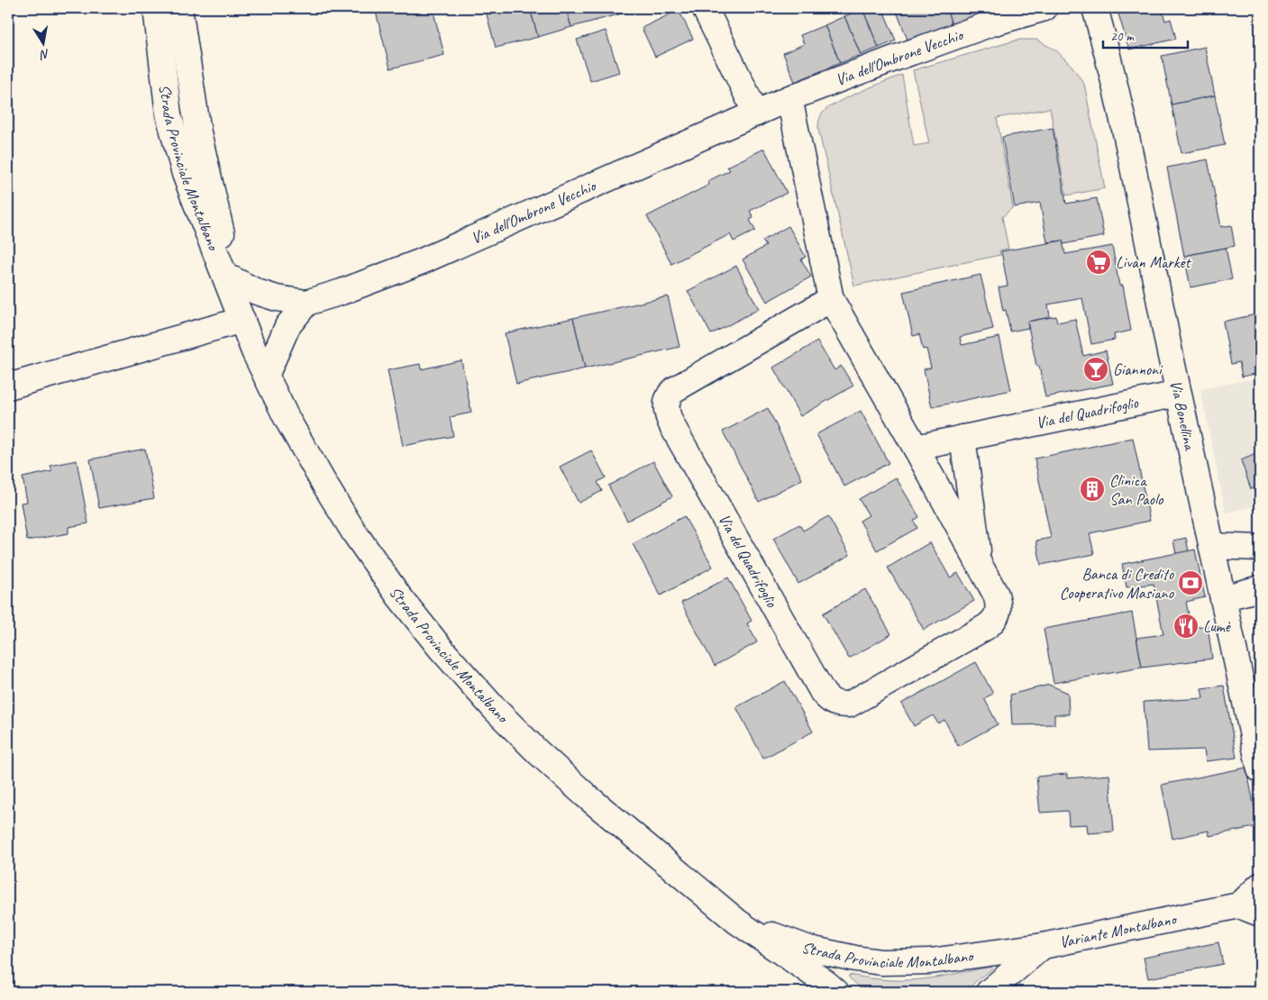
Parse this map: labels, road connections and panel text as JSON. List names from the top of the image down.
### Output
{
  "streets": {
    "street": [
      "Via dell'Ombrone Vecchio",
      "Strada Provinciale Montalbano",
      "Via del Quadrifoglio",
      "Via Bonellina",
      "Variante Montalbano"
    ]
  },
  "crossings": [
    ["Via dell'Ombrone Vecchio", "Strada Provinciale Montalbano"],
    ["Strada Provinciale Montalbano", "Variante Montalbano"],
    ["Via del Quadrifoglio", "Via Bonellina"]
  ],
  "places": {
    "supermarket": ["Livan Market"],
    "bar": ["Giannoni"],
    "building": ["Clinica San Paolo"],
    "bank": ["Banca di Credito Cooperativo Masiano"],
    "restaurant": ["Lumè"]
  },
  "scale_bar": "20 m",
  "north": "bottom"
}
